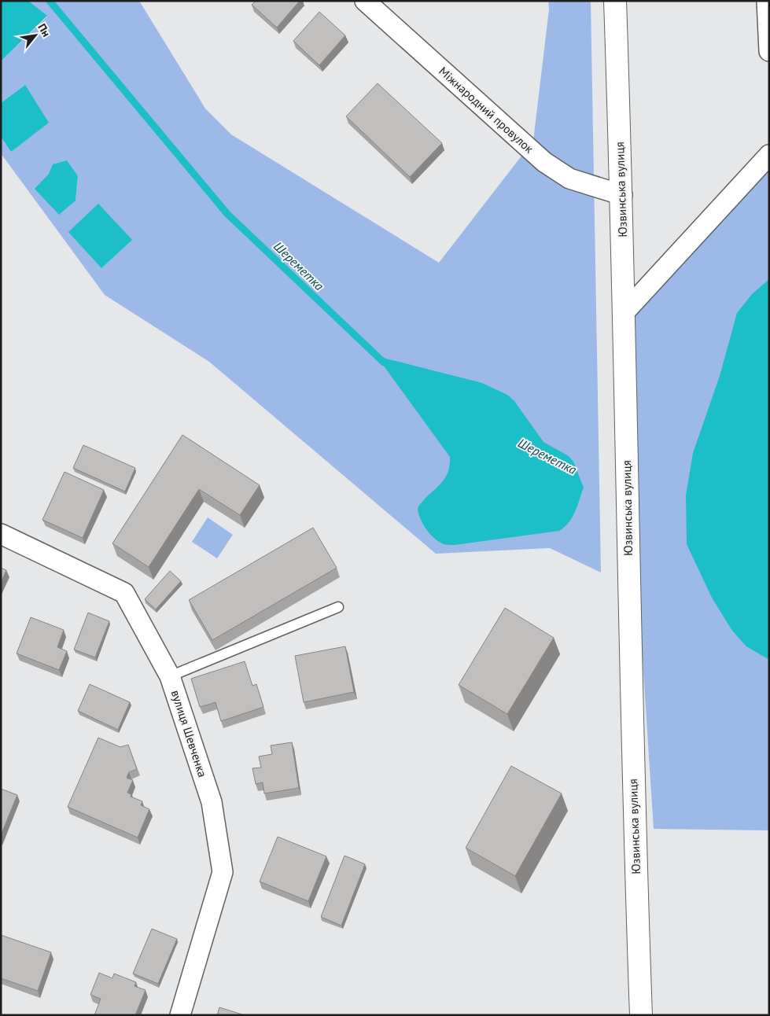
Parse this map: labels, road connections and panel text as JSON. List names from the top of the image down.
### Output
{
  "streets": {
    "main road": ["Юзвинська вулиця"],
    "street": ["Міжнародний провулок", "вулиця Шевченка"]
  },
  "crossings": [
    ["Міжнародний провулок", "Юзвинська вулиця"]
  ],
  "water": ["Шереметка"],
  "north": "top right"
}
